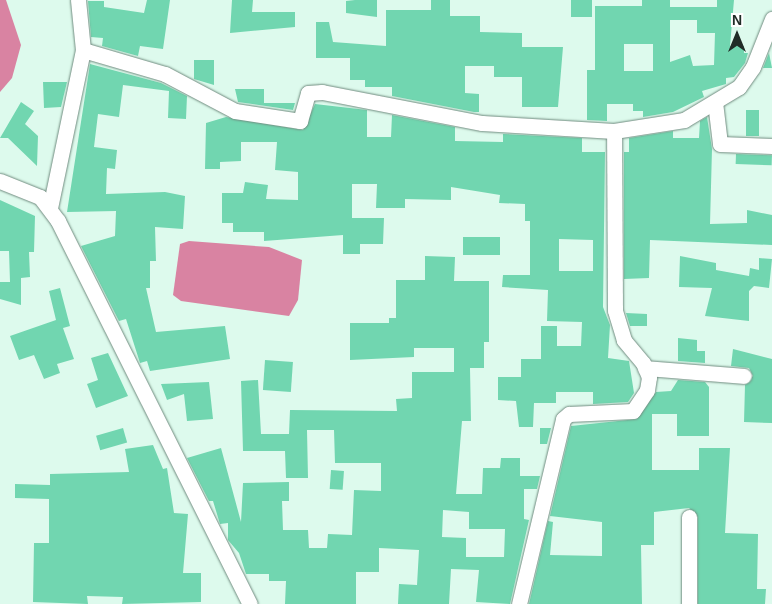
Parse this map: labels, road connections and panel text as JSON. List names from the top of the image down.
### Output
{
  "north": "top"
}
